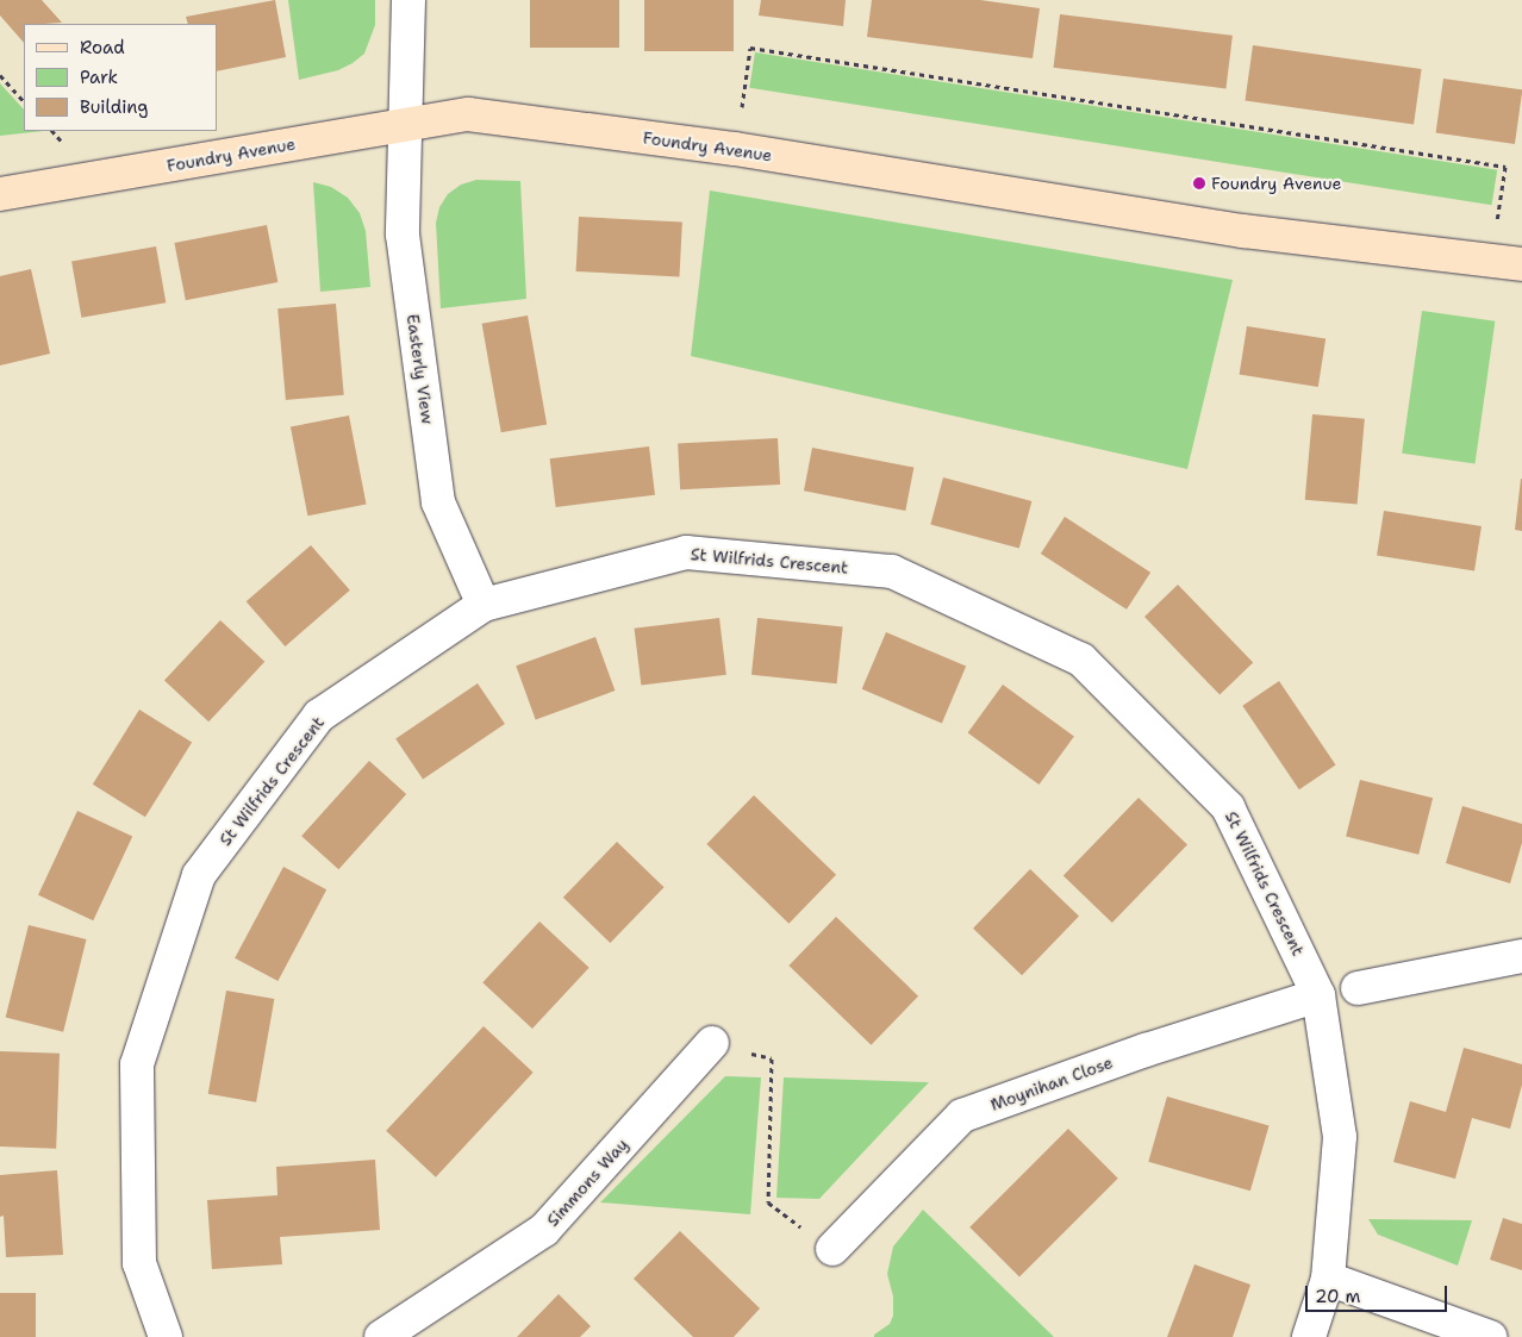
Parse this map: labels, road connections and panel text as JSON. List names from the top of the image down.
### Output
{
  "streets": {
    "street": [
      "Foundry Avenue",
      "Easterly View",
      "St Wilfrids Crescent",
      "Moynihan Close",
      "Simmons Way"
    ]
  },
  "crossings": [
    ["Foundry Avenue", "Easterly View"],
    ["Easterly View", "St Wilfrids Crescent"],
    ["St Wilfrids Crescent", "Moynihan Close"]
  ],
  "places": ["Foundry Avenue"],
  "legend": ["Road", "Park", "Building"],
  "scale_bar": "20 m"
}
